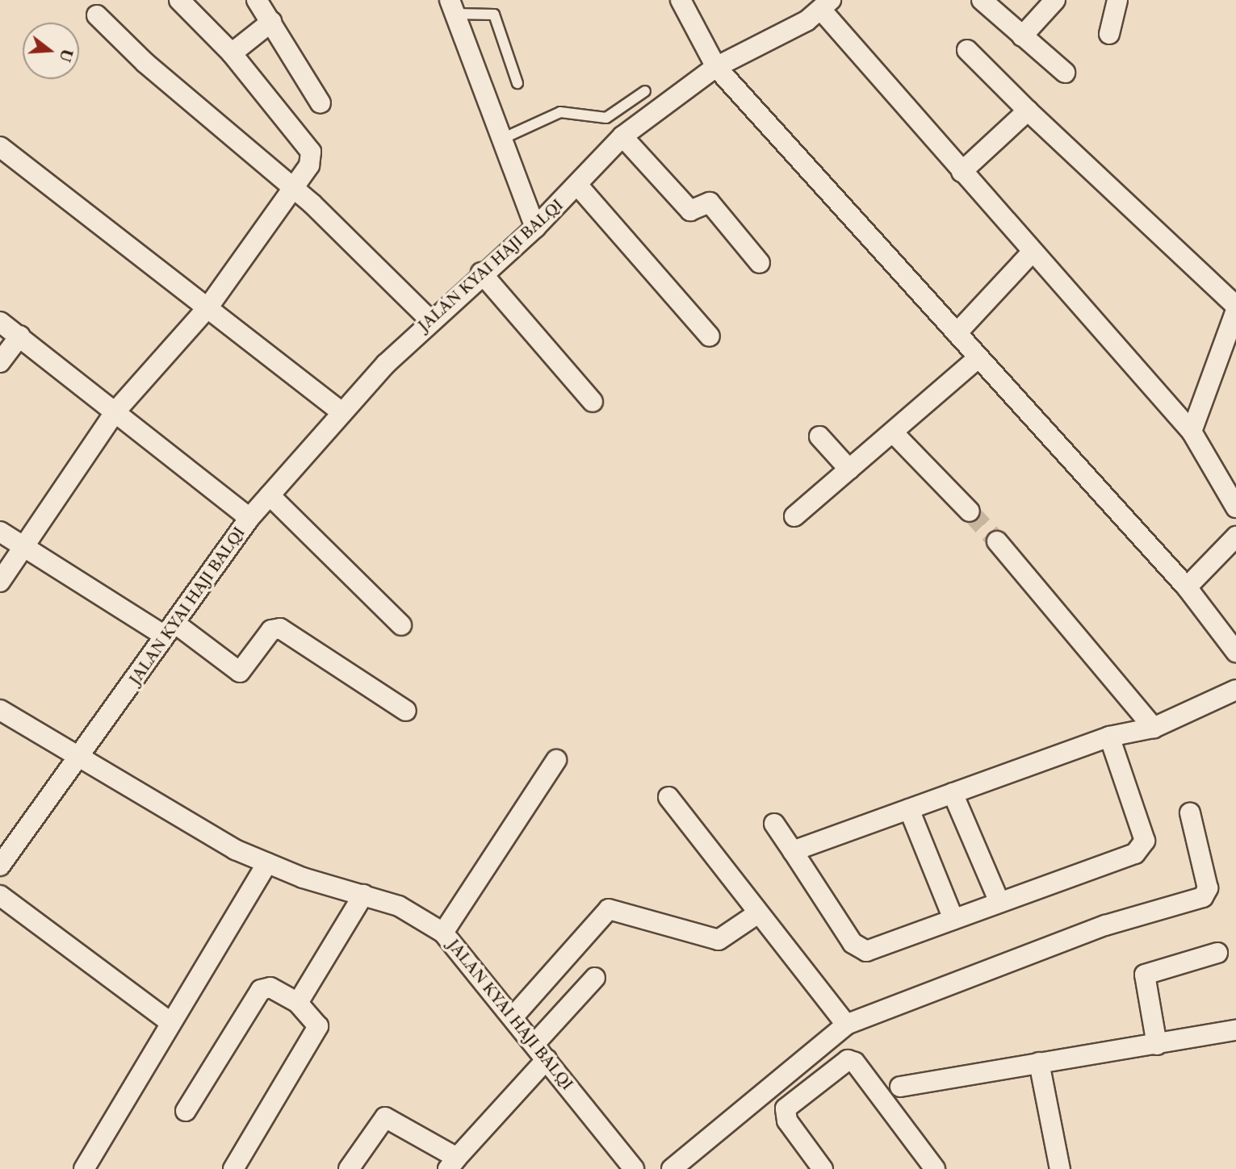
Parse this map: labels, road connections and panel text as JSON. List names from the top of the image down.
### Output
{
  "streets": {
    "street": ["JALAN KYAI HAJI BALQI"]
  },
  "north": "right"
}
